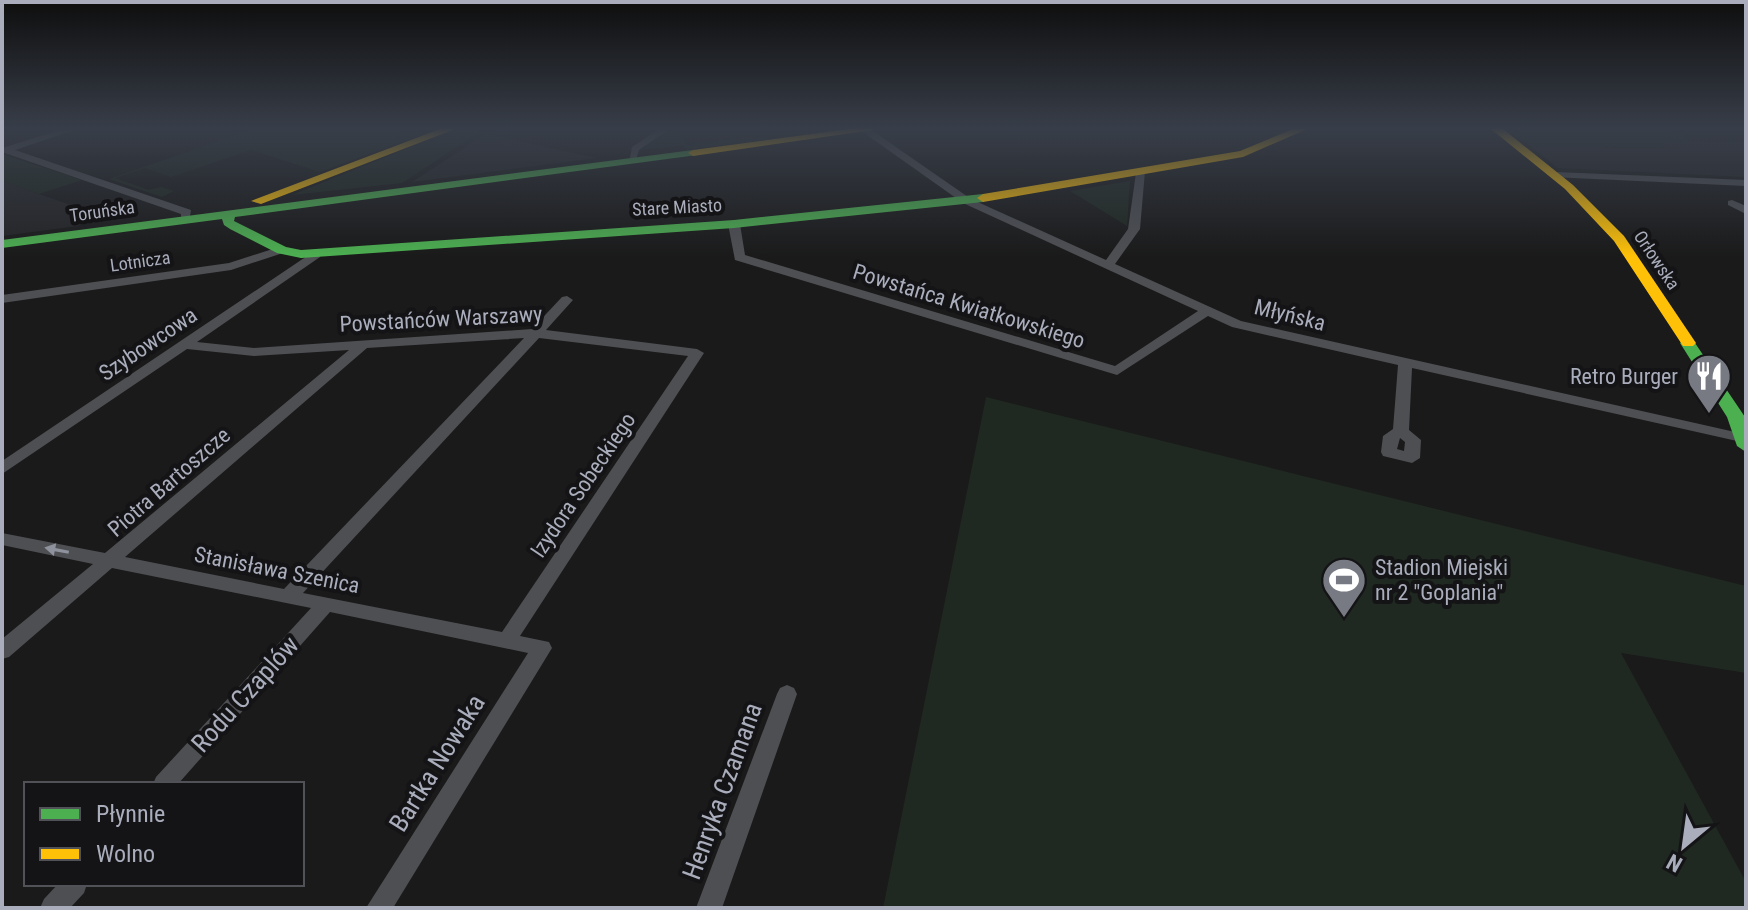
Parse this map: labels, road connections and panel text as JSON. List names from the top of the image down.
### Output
{
  "streets": {
    "street": [
      "Stare Miasto",
      "Toruńska",
      "Orłowska",
      "Lotnicza",
      "Powstańca Kwiatkowskiego",
      "Młyńska",
      "Powstańców Warszawy",
      "Szybowcowa",
      "Piotra Bartoszcze",
      "Izydora Sobeckiego",
      "Stanisława Szenica",
      "Rodu Czaplów",
      "Bartka Nowaka",
      "Henryka Czamana"
    ]
  },
  "crossings": [
    ["Stare Miasto", "Toruńska"],
    ["Stare Miasto", "Lotnicza"],
    ["Stare Miasto", "Powstańca Kwiatkowskiego"],
    ["Stare Miasto", "Młyńska"],
    ["Stare Miasto", "Szybowcowa"],
    ["Orłowska", "Młyńska"],
    ["Powstańca Kwiatkowskiego", "Młyńska"],
    ["Powstańców Warszawy", "Szybowcowa"],
    ["Powstańców Warszawy", "Piotra Bartoszcze"],
    ["Powstańców Warszawy", "Izydora Sobeckiego"],
    ["Piotra Bartoszcze", "Stanisława Szenica"],
    ["Izydora Sobeckiego", "Stanisława Szenica"],
    ["Stanisława Szenica", "Rodu Czaplów"],
    ["Stanisława Szenica", "Bartka Nowaka"]
  ],
  "places": {
    "restaurant": ["Retro Burger"],
    "sports": ["Stadion Miejski nr 2 \"Goplania\""]
  },
  "legend": ["Płynnie", "Wolno"],
  "north": "bottom left"
}
